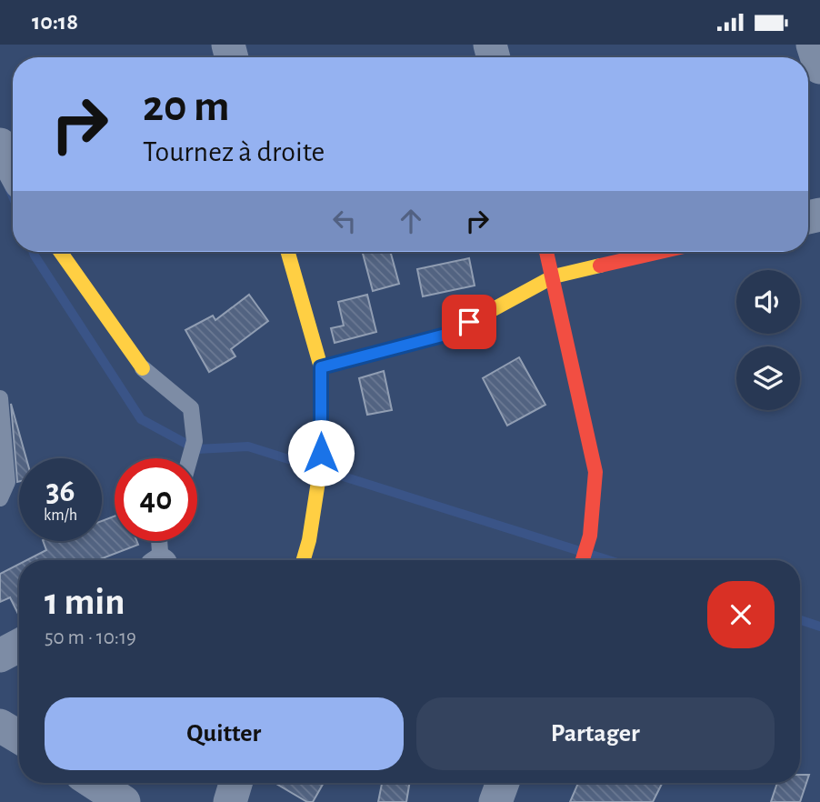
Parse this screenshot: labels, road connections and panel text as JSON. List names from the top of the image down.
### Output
{
  "page": {
    "status": "10:18",
    "turn": ["20 m", "Tournez à droite"],
    "speed": "36 km/h",
    "limit": "40",
    "heading": ["1 min", "50 m · 10:19"],
    "buttons": ["Quitter", "Partager"]
  }
}
